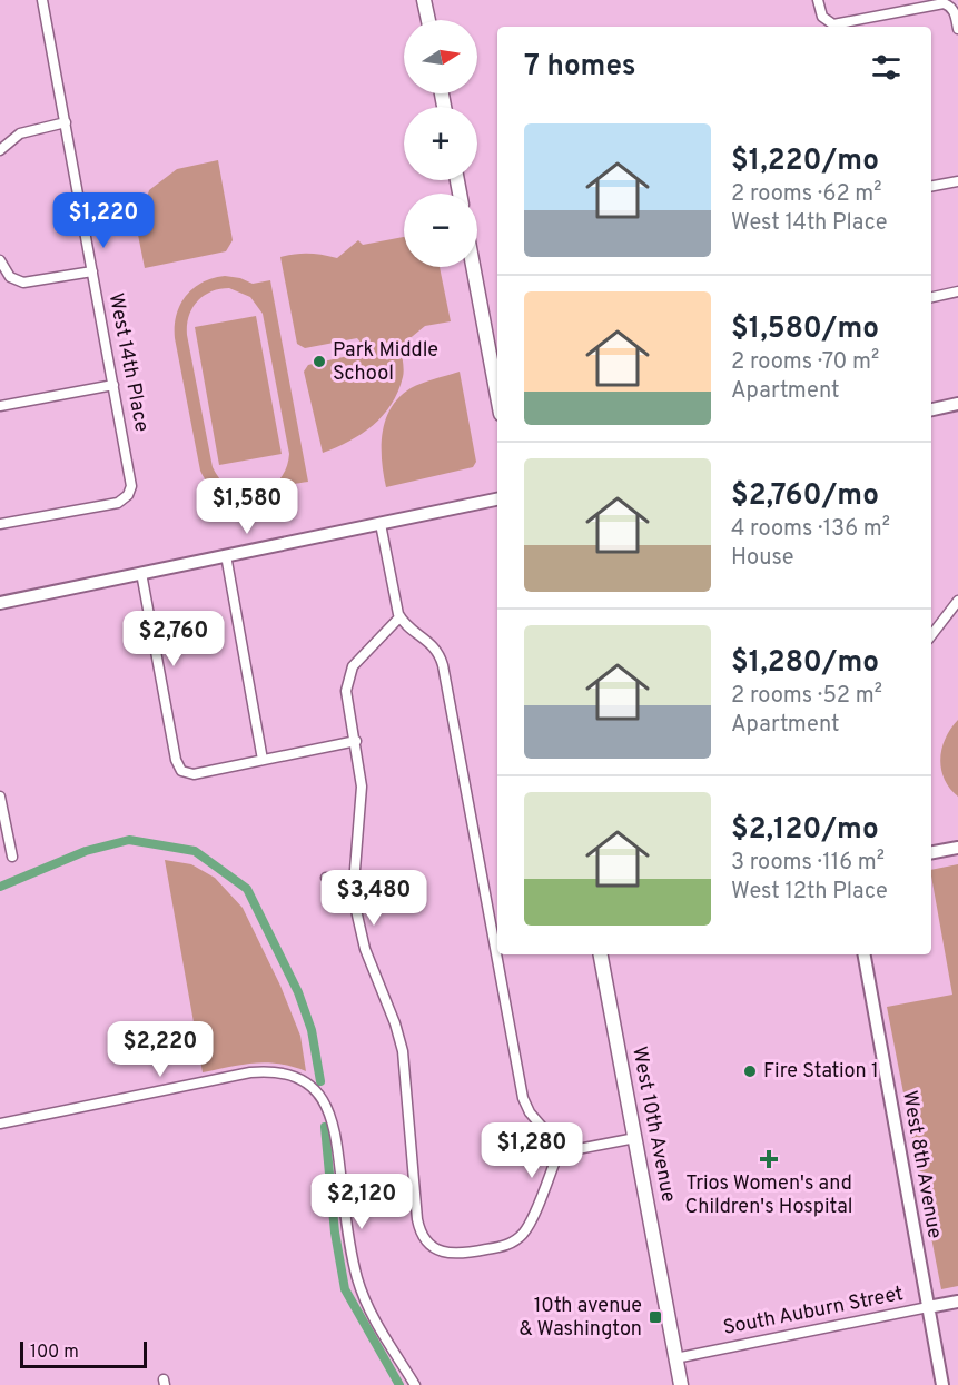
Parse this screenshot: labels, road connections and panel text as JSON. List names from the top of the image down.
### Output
{
  "streets": {
    "main road": ["West 10th Avenue"],
    "street": ["West 14th Place", "West 8th Avenue", "South Auburn Street"]
  },
  "crossings": [
    ["West 10th Avenue", "South Auburn Street"],
    ["West 8th Avenue", "South Auburn Street"]
  ],
  "places": {
    "other": ["Park Middle School", "Fire Station 1"],
    "health": ["Trios Women's and Children's Hospital"],
    "transit": ["10th avenue & Washington"]
  },
  "scale_bar": "100 m",
  "north": "right",
  "page": {
    "map_buttons": ["+", "−"],
    "heading": "7 homes",
    "list": [
      {
        "name": "$1,220/mo",
        "note": "2 rooms · 62 m² · West 14th Place"
      },
      {
        "name": "$1,580/mo",
        "note": "2 rooms · 70 m² · Apartment"
      },
      {
        "name": "$2,760/mo",
        "note": "4 rooms · 136 m² · House"
      },
      {
        "name": "$1,280/mo",
        "note": "2 rooms · 52 m² · Apartment"
      },
      {
        "name": "$2,120/mo",
        "note": "3 rooms · 116 m² · West 12th Place"
      }
    ],
    "price": [
      "$1,220",
      "$1,580",
      "$2,760",
      "$3,480",
      "$2,220",
      "$1,280",
      "$2,120"
    ],
    "scale": "100 m"
  }
}
